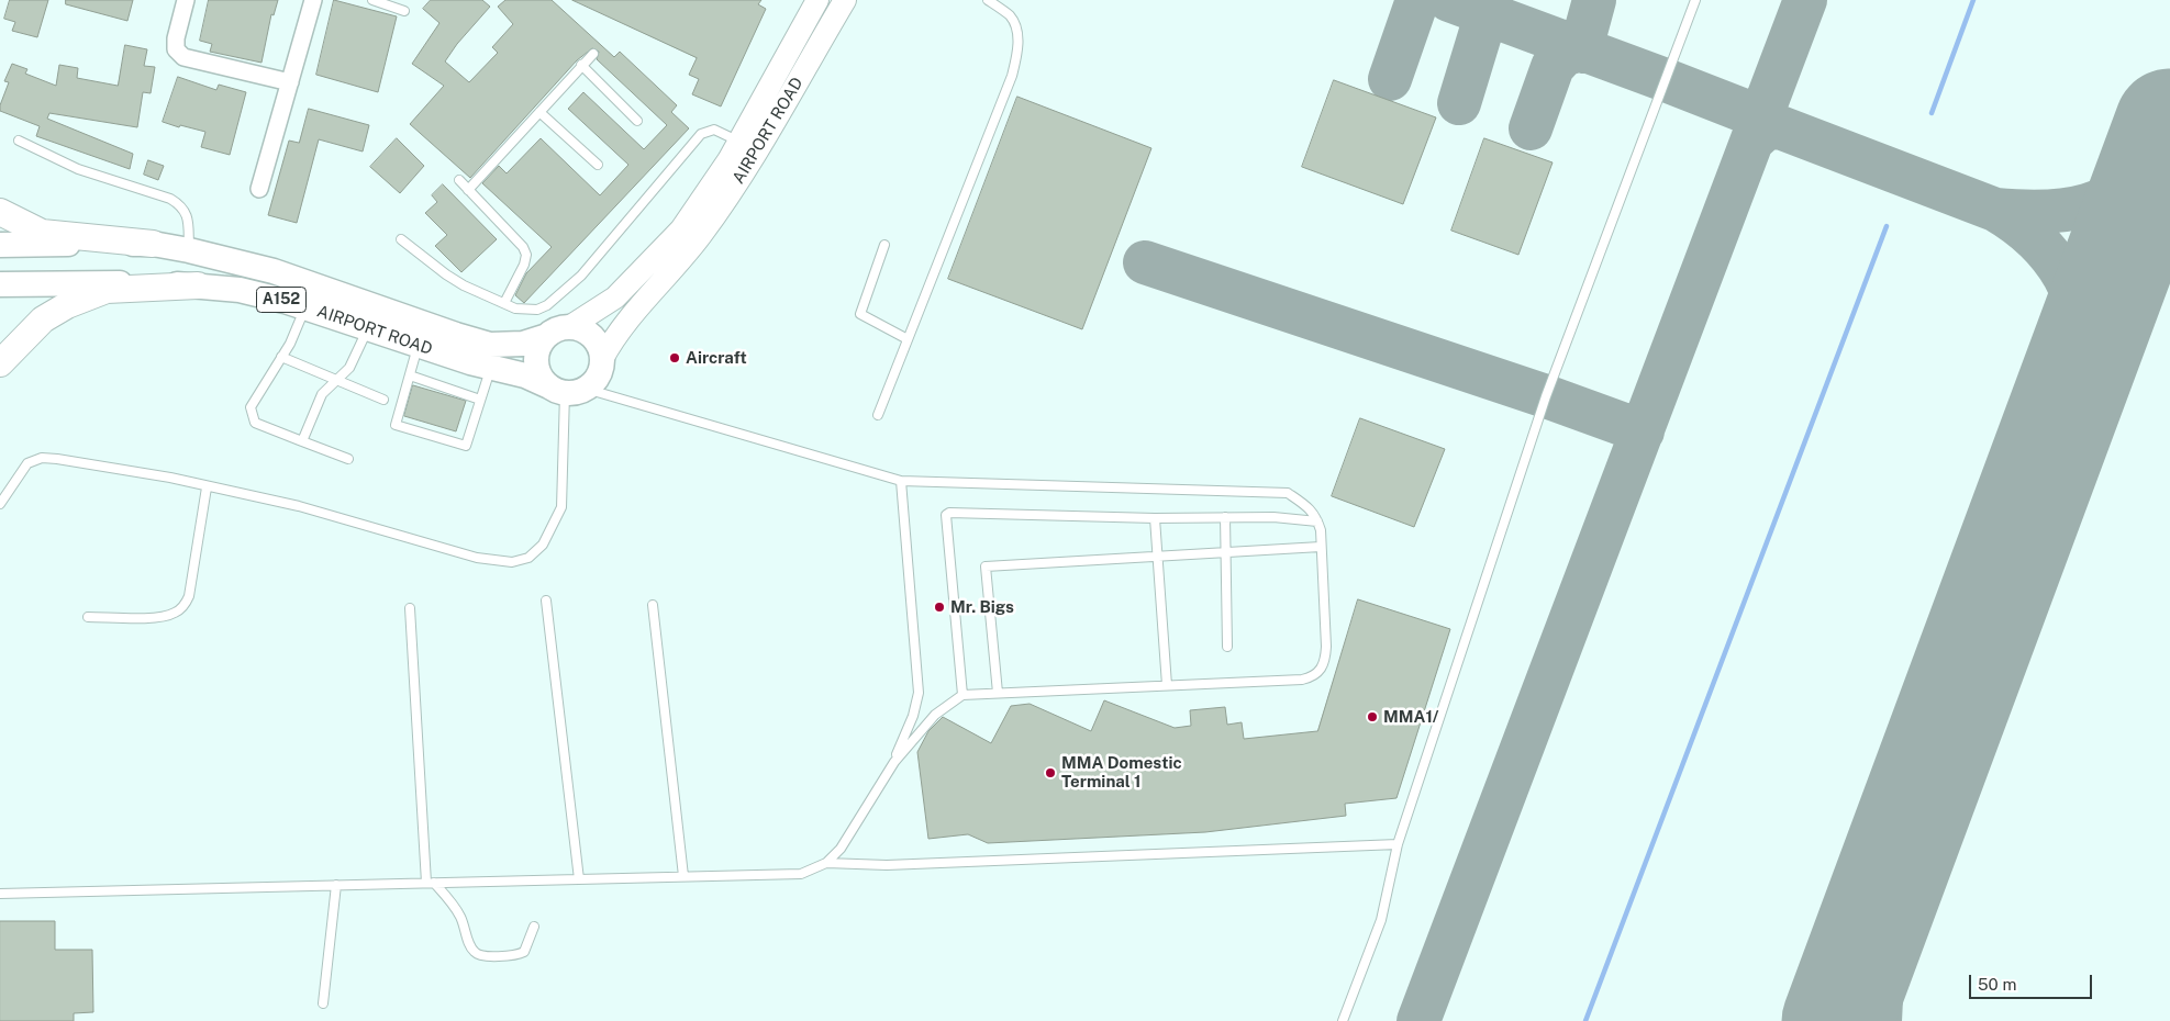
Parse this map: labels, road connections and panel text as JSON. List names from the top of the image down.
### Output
{
  "streets": {
    "main road": ["AIRPORT ROAD", "A152"]
  },
  "places": [
    "Aircraft",
    "Mr. Bigs",
    "MMA1/",
    "MMA Domestic Terminal 1"
  ],
  "scale_bar": "50 m"
}
